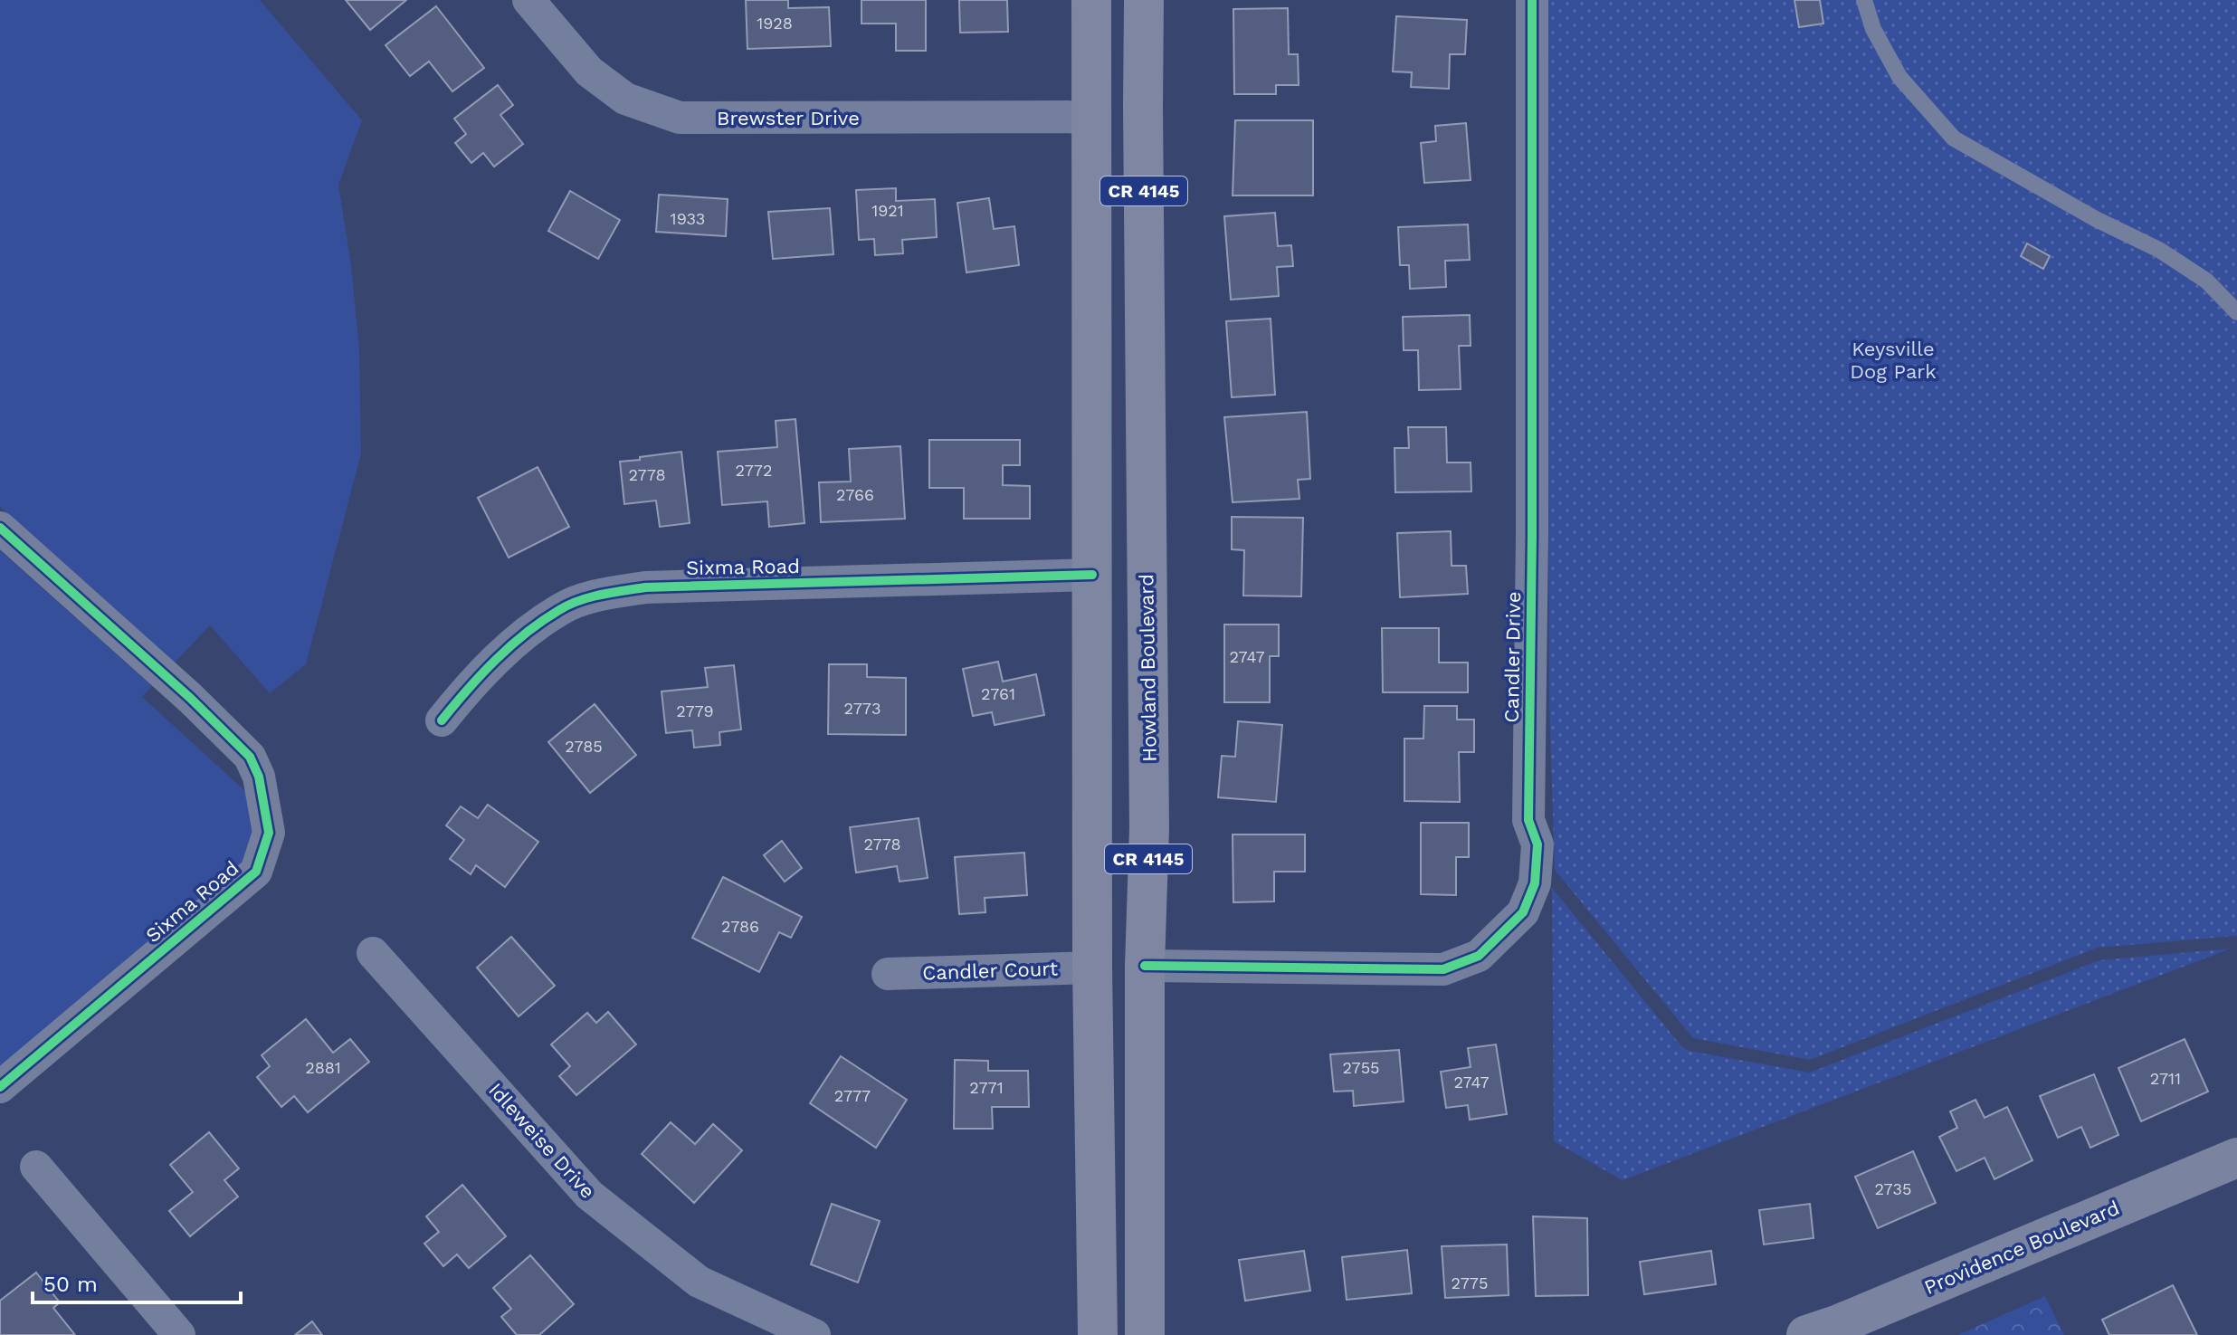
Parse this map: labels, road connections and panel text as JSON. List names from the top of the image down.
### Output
{
  "streets": {
    "main road": ["CR 4145", "Howland Boulevard", "Providence Boulevard"],
    "street": [
      "Brewster Drive",
      "Sixma Road",
      "Candler Drive",
      "Candler Court",
      "Idleweise Drive"
    ]
  },
  "crossings": [
    ["Brewster Drive", "CR 4145"],
    ["CR 4145", "Sixma Road"],
    ["CR 4145", "Candler Court"],
    ["Candler Drive", "Howland Boulevard"]
  ],
  "parks": ["Keysville Dog Park"],
  "house_numbers": [
    "1928",
    "1921",
    "1933",
    "2772",
    "2778",
    "2766",
    "2747",
    "2761",
    "2773",
    "2779",
    "2785",
    "2778",
    "2786",
    "2881",
    "2755",
    "2711",
    "2747",
    "2771",
    "2777",
    "2735",
    "2775"
  ],
  "scale_bar": "50 m"
}
